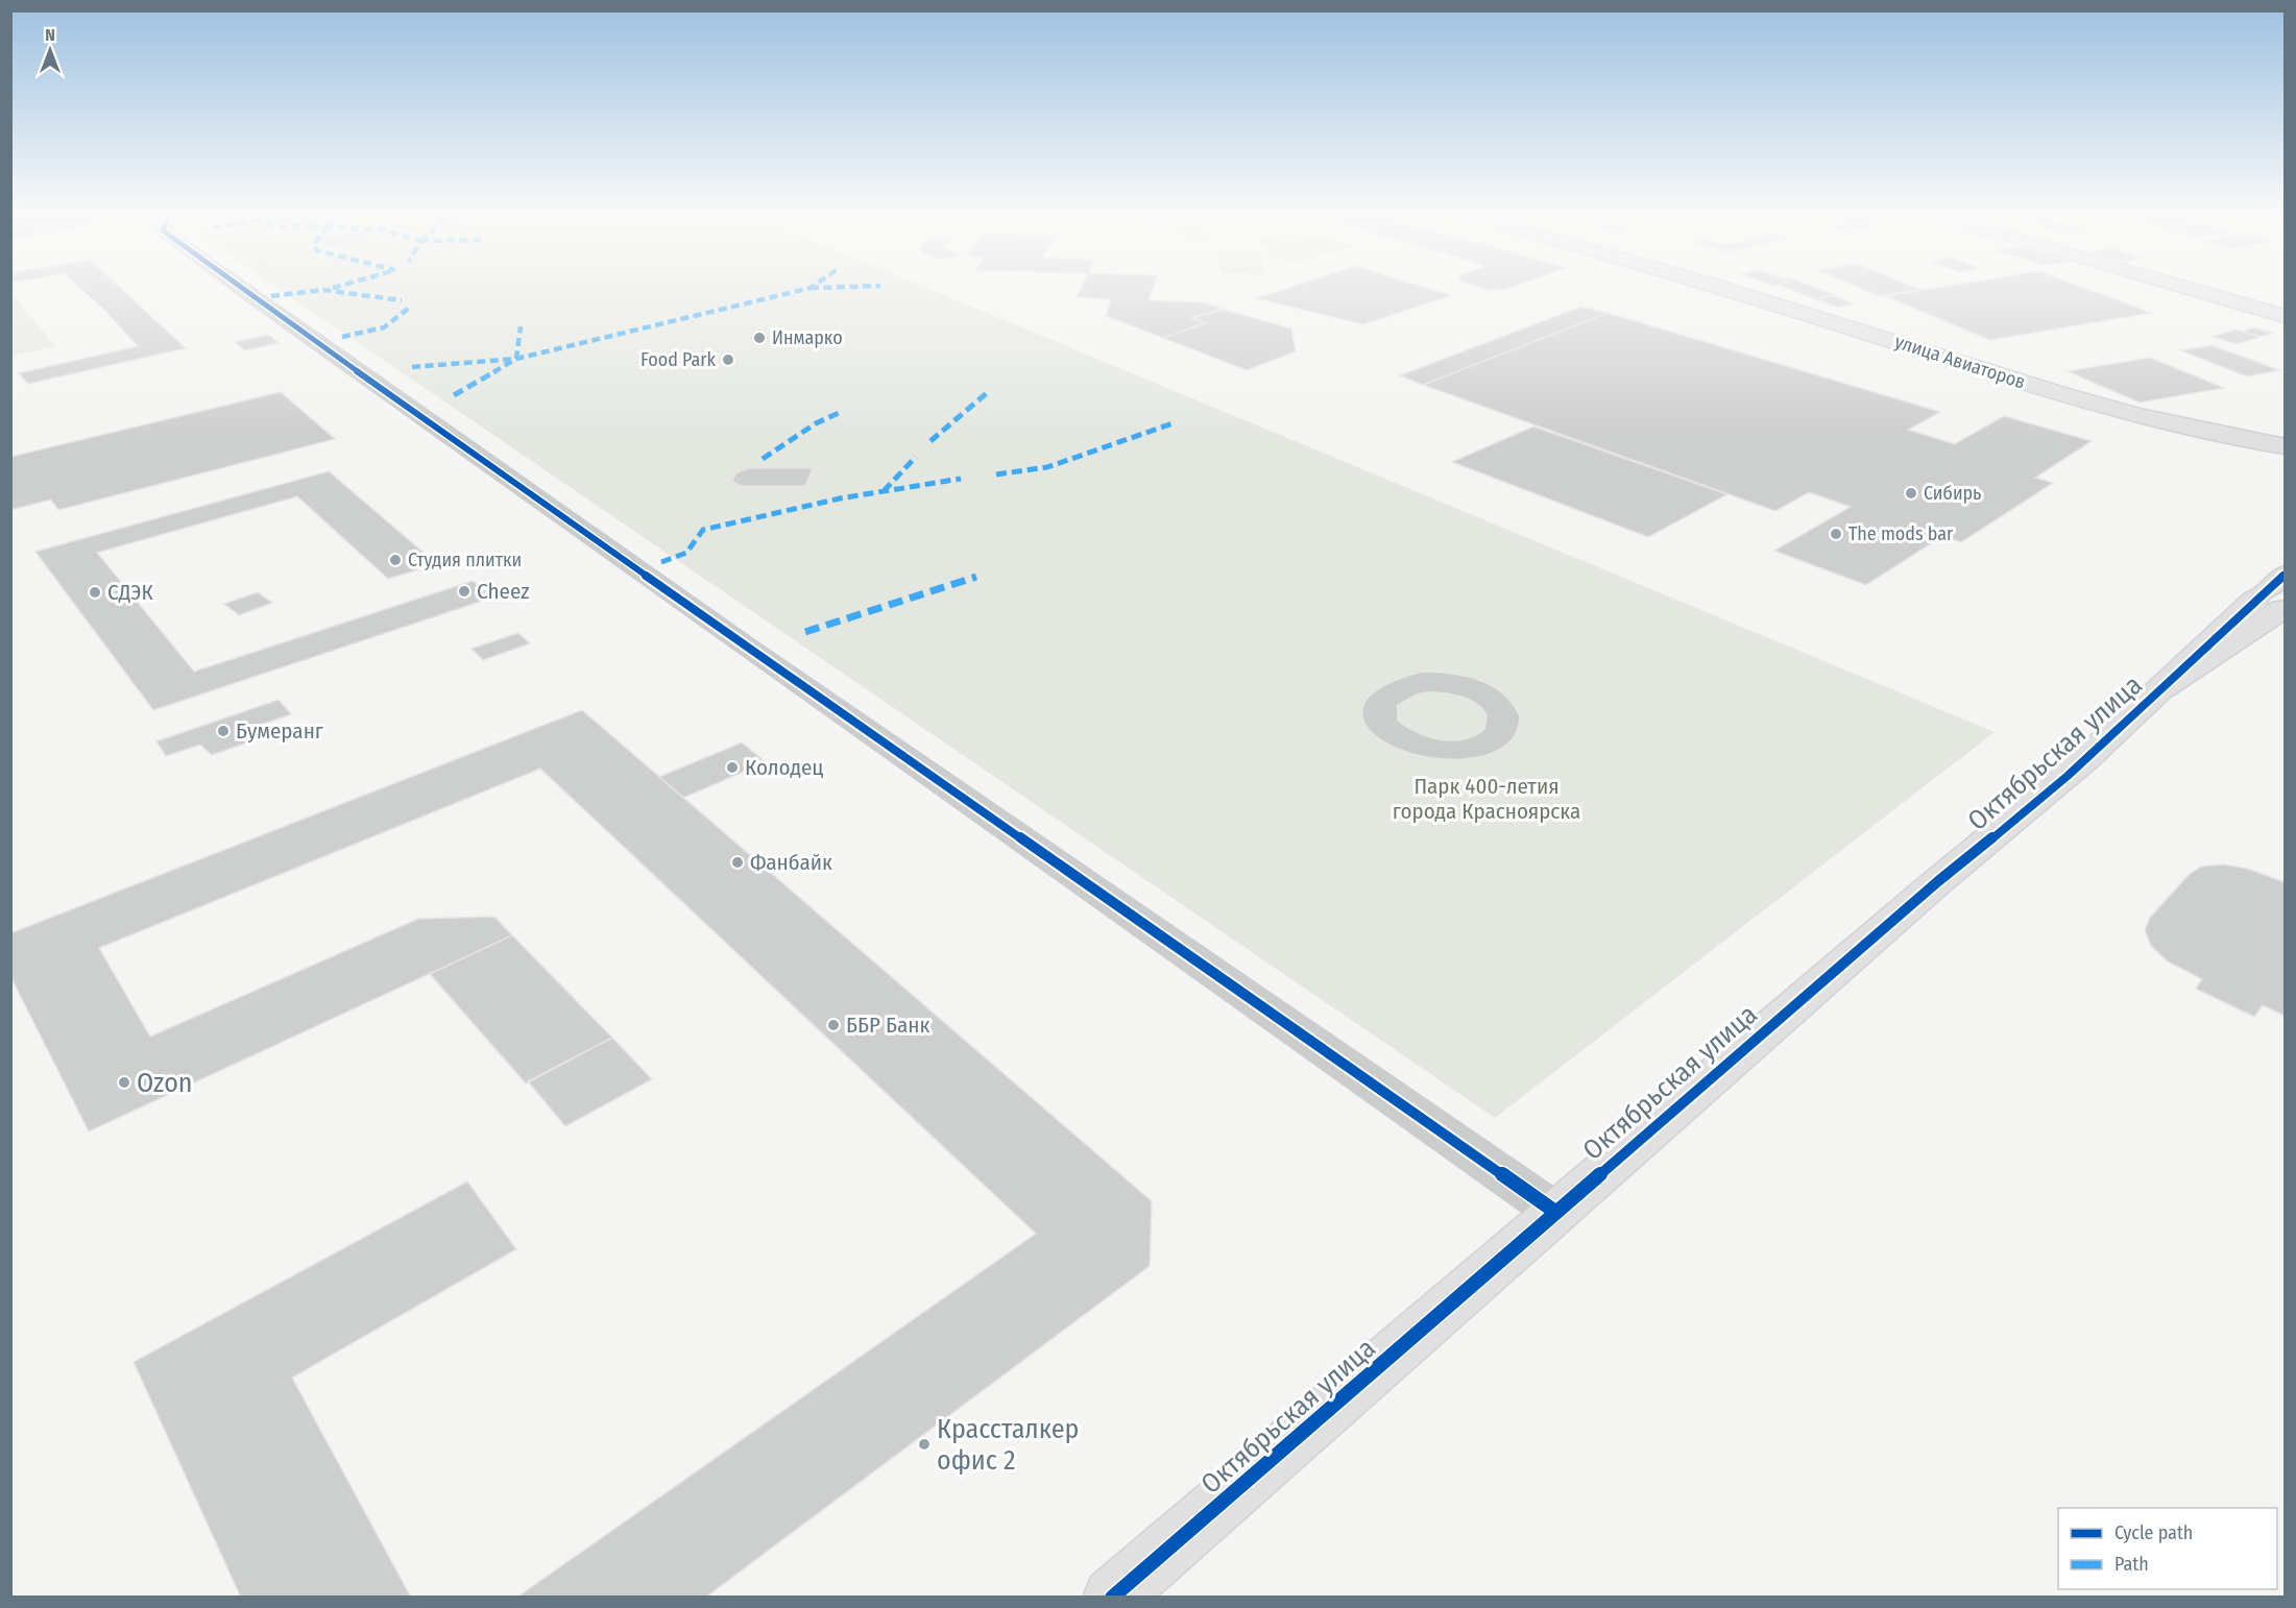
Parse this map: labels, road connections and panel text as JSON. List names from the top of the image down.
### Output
{
  "streets": {
    "main road": ["улица Авиаторов", "Октябрьская улица"]
  },
  "parks": ["Парк 400-летия города Красноярска"],
  "places": [
    "Инмарко",
    "Food Park",
    "Сибирь",
    "The mods bar",
    "Студия плитки",
    "Cheez",
    "СДЭК",
    "Бумеранг",
    "Колодец",
    "Фанбайк",
    "ББР Банк",
    "Ozon",
    "Крассталкер офис 2"
  ],
  "legend": ["Cycle path", "Path"],
  "north": "top"
}
